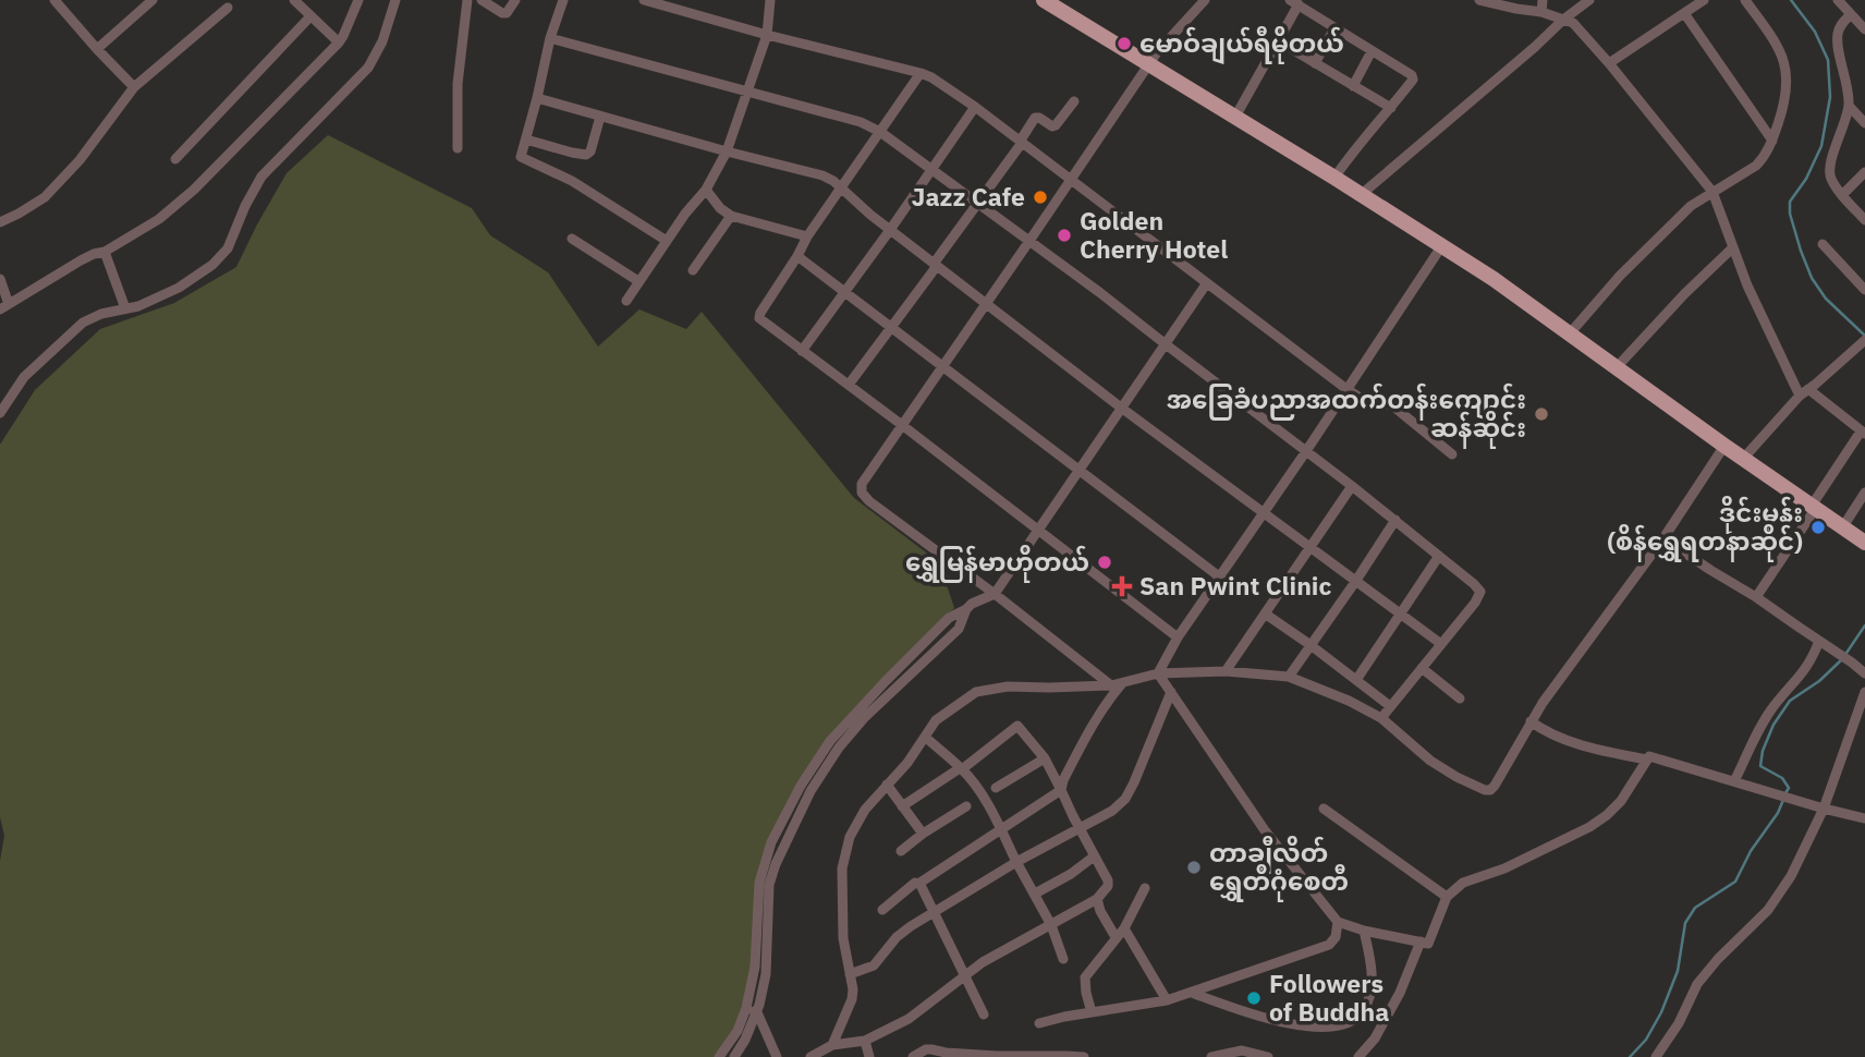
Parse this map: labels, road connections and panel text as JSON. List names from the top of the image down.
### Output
{
  "places": {
    "other": [
      "မောဝ်ချယ်ရီမိုတယ်",
      "Jazz Cafe",
      "Golden Cherry Hotel",
      "အခြေခံပညာအထက်တန်းကျောင်း ဆန်ဆိုင်း",
      "ဒိုင်းမွန်း (စိန်ရွှေရတနာဆိုင်)",
      "ရွှေမြန်မာဟိုတယ်",
      "တာချီလိတ် ရွှေတိဂုံစေတီ",
      "Followers of Buddha"
    ],
    "health": ["San Pwint Clinic"]
  }
}
